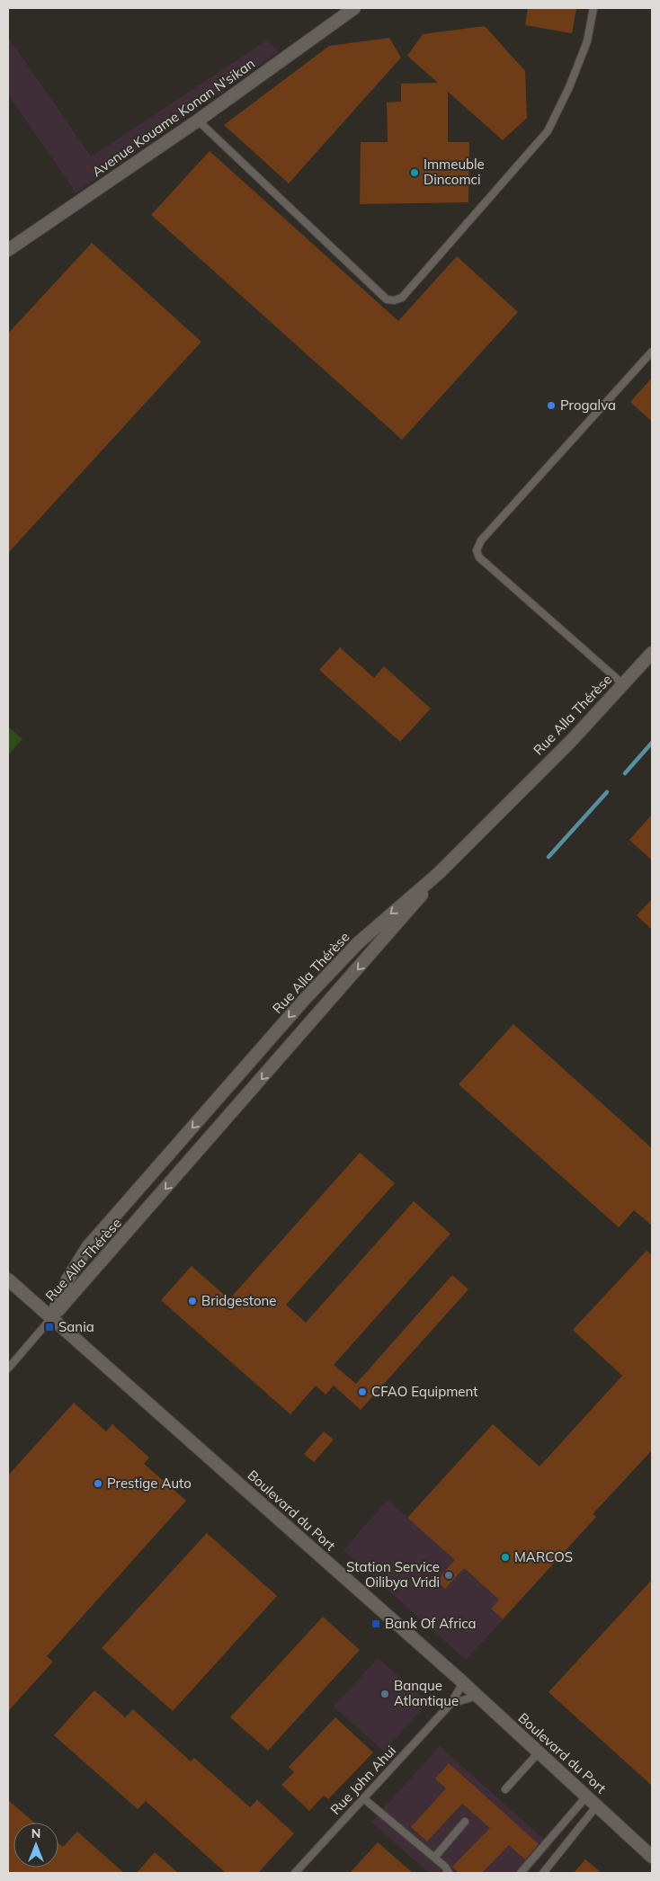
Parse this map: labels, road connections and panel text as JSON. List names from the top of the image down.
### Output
{
  "streets": {
    "street": ["Avenue Kouame Konan N'sikan", "Rue Alla Thérèse", "Boulevard du Port"],
    "lane": ["Rue John Ahui"]
  },
  "crossings": [
    ["Rue Alla Thérèse", "Boulevard du Port"],
    ["Boulevard du Port", "Rue John Ahui"]
  ],
  "one_way": ["Rue Alla Thérèse"],
  "places": {
    "other": [
      "Immeuble Dincomci",
      "Progalva",
      "Bridgestone",
      "CFAO Equipment",
      "Prestige Auto",
      "MARCOS",
      "Station Service Oilibya Vridi",
      "Banque Atlantique"
    ],
    "transit": ["Sania", "Bank Of Africa"]
  },
  "north": "top"
}
